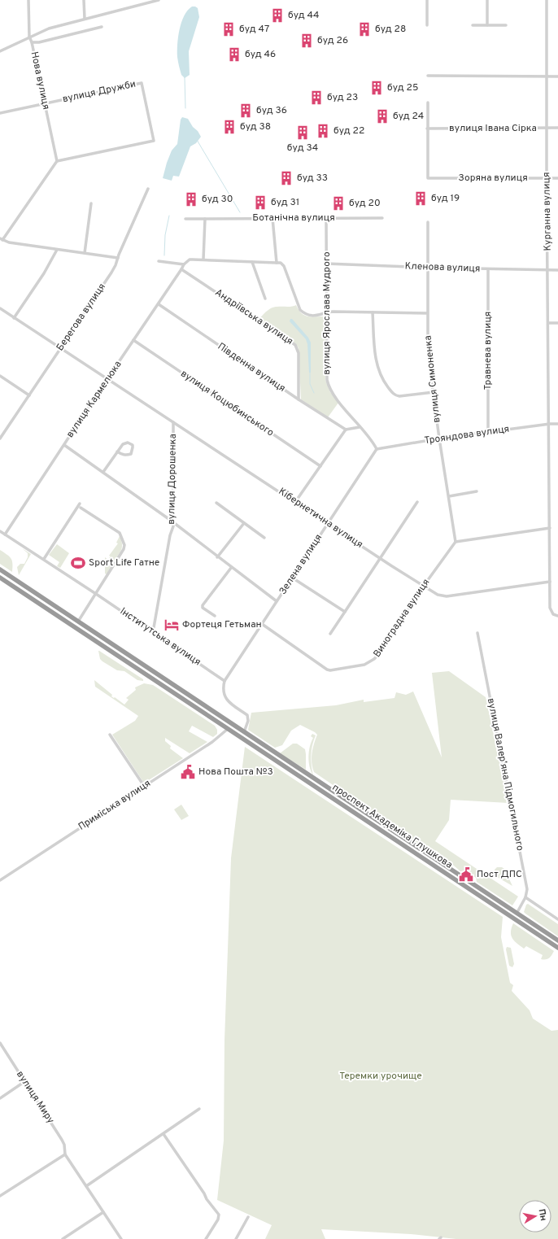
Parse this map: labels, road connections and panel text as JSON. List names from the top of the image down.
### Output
{
  "streets": {
    "highway": ["проспект Академіка Глушкова"],
    "street": [
      "Нова вулиця",
      "вулиця Дружби",
      "вулиця Івана Сірка",
      "Зоряна вулиця",
      "Курганна вулиця",
      "Ботанічна вулиця",
      "Кленова вулиця",
      "вулиця Ярослава Мудрого",
      "Берегова вулиця",
      "Андріївська вулиця",
      "Травнева вулиця",
      "Південна вулиця",
      "вулиця Симоненка",
      "вулиця Кармелюка",
      "вулиця Коцюбинського",
      "Трояндова вулиця",
      "вулиця Дорошенка",
      "Кібернетична вулиця",
      "Зелена вулиця",
      "Виноградна вулиця",
      "Інститутська вулиця",
      "вулиця Валерʼяна Підмогильного",
      "Приміська вулиця",
      "вулиця Миру"
    ]
  },
  "crossings": [
    ["Нова вулиця", "вулиця Дружби"],
    ["вулиця Івана Сірка", "Зоряна вулиця"],
    ["вулиця Івана Сірка", "Курганна вулиця"],
    ["Зоряна вулиця", "Курганна вулиця"],
    ["Курганна вулиця", "Кленова вулиця"],
    ["Курганна вулиця", "Трояндова вулиця"],
    ["Курганна вулиця", "Кібернетична вулиця"],
    ["Ботанічна вулиця", "вулиця Ярослава Мудрого"],
    ["Кленова вулиця", "вулиця Ярослава Мудрого"],
    ["Кленова вулиця", "Травнева вулиця"],
    ["Кленова вулиця", "вулиця Симоненка"],
    ["вулиця Ярослава Мудрого", "Трояндова вулиця"],
    ["вулиця Ярослава Мудрого", "Зелена вулиця"],
    ["Берегова вулиця", "Кібернетична вулиця"],
    ["Андріївська вулиця", "Південна вулиця"],
    ["Андріївська вулиця", "вулиця Кармелюка"],
    ["Травнева вулиця", "Трояндова вулиця"],
    ["Південна вулиця", "вулиця Кармелюка"],
    ["вулиця Симоненка", "Трояндова вулиця"],
    ["вулиця Кармелюка", "вулиця Коцюбинського"],
    ["вулиця Кармелюка", "Кібернетична вулиця"],
    ["вулиця Кармелюка", "Інститутська вулиця"],
    ["Трояндова вулиця", "Зелена вулиця"],
    ["вулиця Дорошенка", "Кібернетична вулиця"],
    ["вулиця Дорошенка", "Інститутська вулиця"],
    ["Кібернетична вулиця", "Зелена вулиця"],
    ["Кібернетична вулиця", "Виноградна вулиця"],
    ["Зелена вулиця", "Виноградна вулиця"],
    ["Зелена вулиця", "Інститутська вулиця"],
    ["вулиця Валерʼяна Підмогильного", "проспект Академіка Глушкова"],
    ["Приміська вулиця", "проспект Академіка Глушкова"]
  ],
  "parks": ["Теремки урочище"],
  "places": {
    "building": [
      "буд 44",
      "буд 47",
      "буд 28",
      "буд 26",
      "буд 46",
      "буд 25",
      "буд 23",
      "буд 36",
      "буд 24",
      "буд 38",
      "буд 22",
      "буд 34",
      "буд 33",
      "буд 19",
      "буд 30",
      "буд 31",
      "буд 20"
    ],
    "sports": ["Sport Life Гатне"],
    "hotel": ["Фортеця Гетьман"],
    "public building": ["Нова Пошта №3", "Пост ДПС"]
  },
  "north": "right"
}
